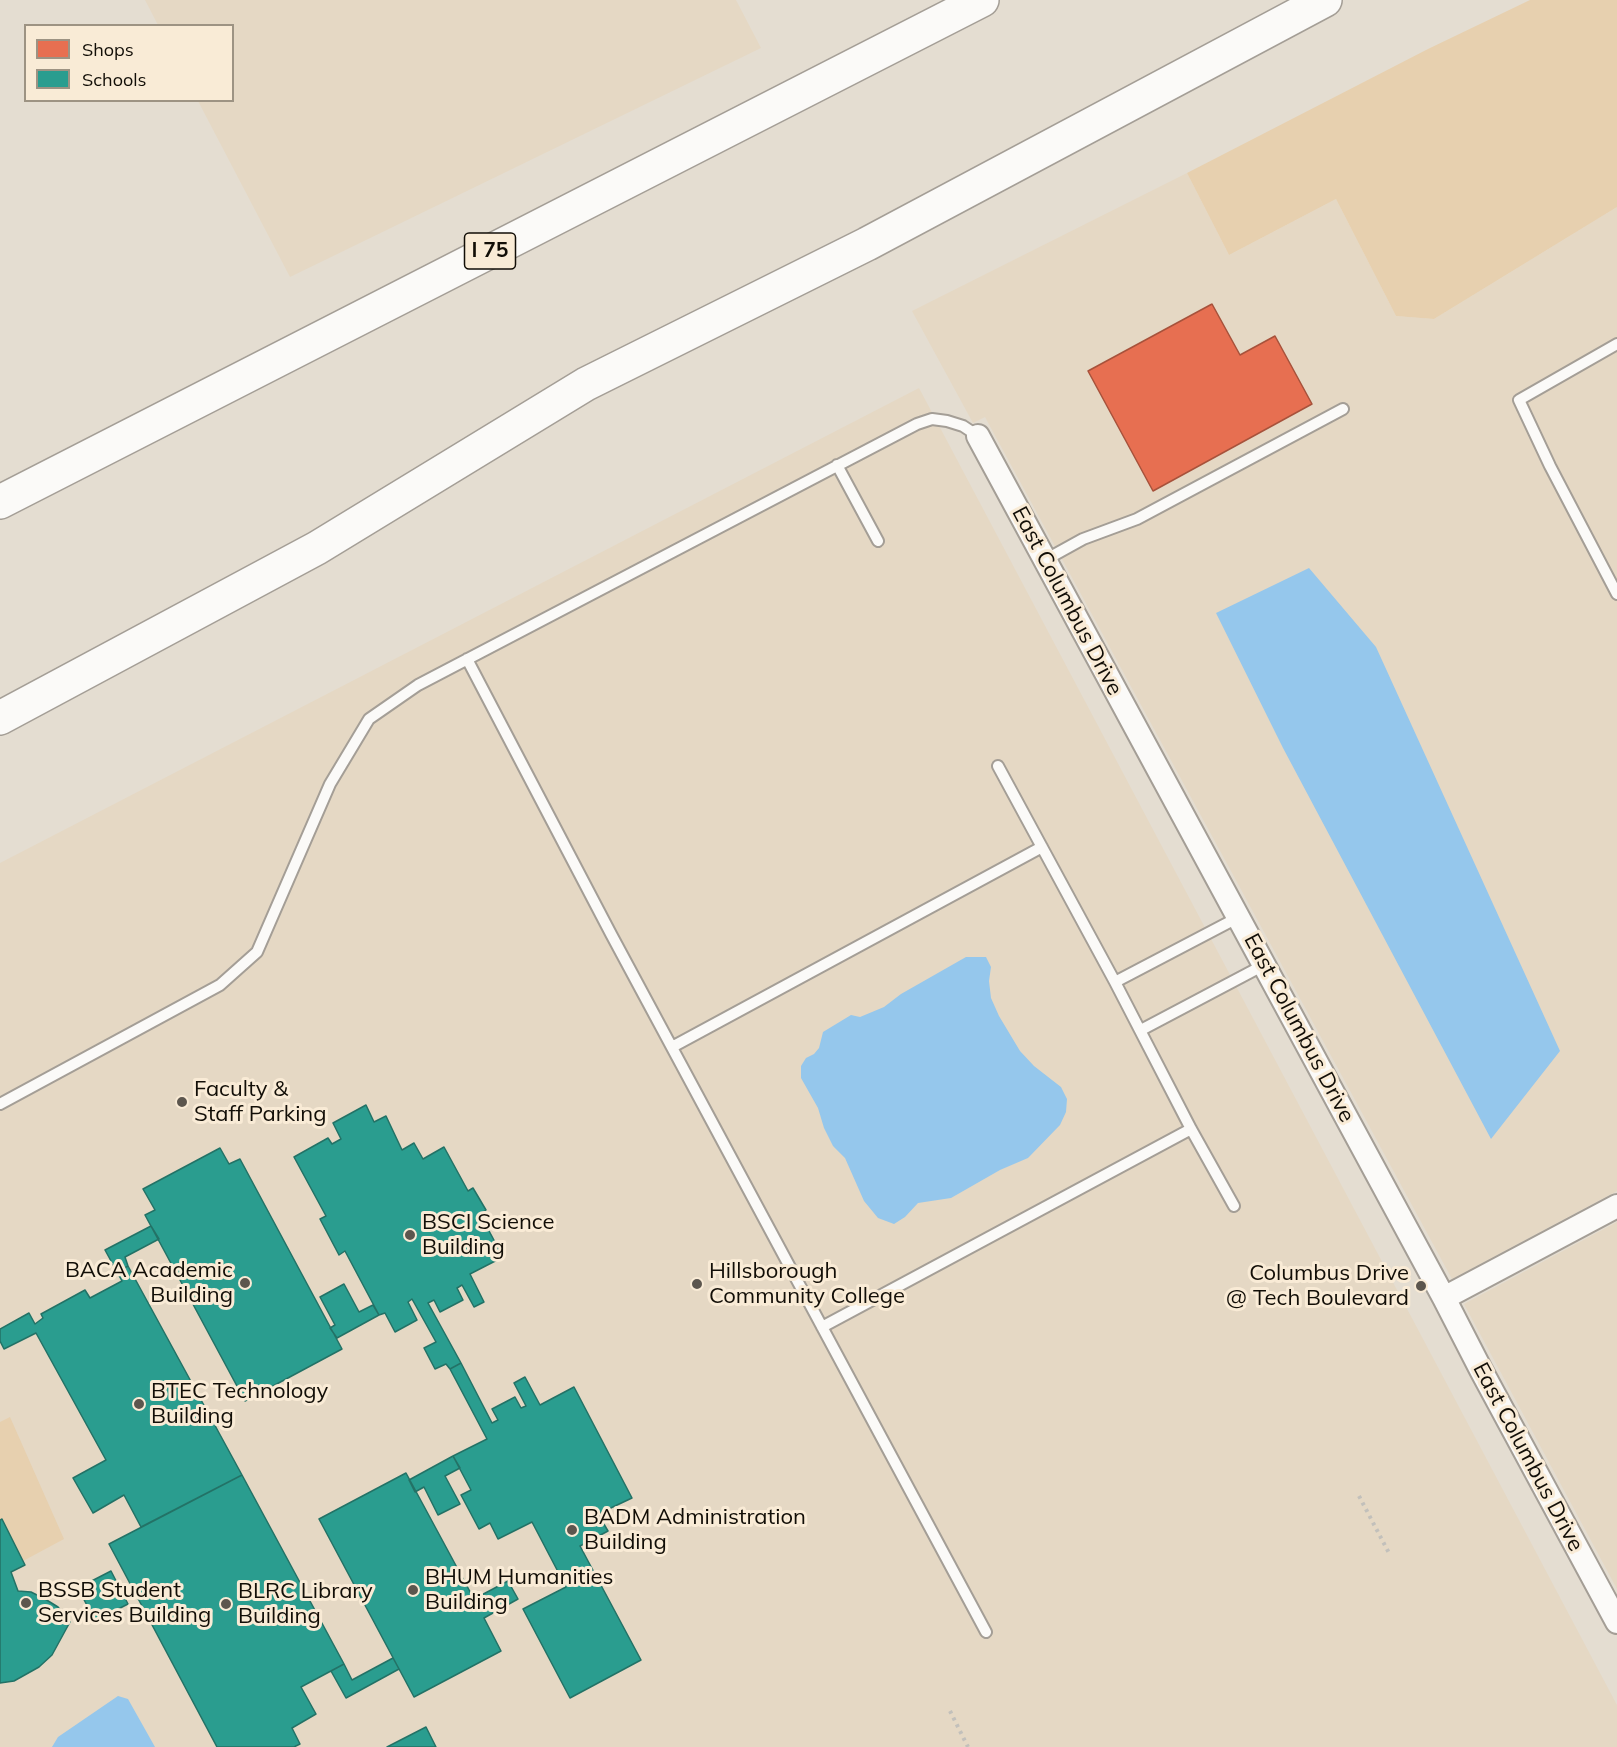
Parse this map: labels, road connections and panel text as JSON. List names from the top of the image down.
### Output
{
  "streets": {
    "highway": ["I 75"],
    "street": ["East Columbus Drive"]
  },
  "places": [
    "Faculty & Staff Parking",
    "BSCI Science Building",
    "BACA Academic Building",
    "Hillsborough Community College",
    "Columbus Drive @ Tech Boulevard",
    "BTEC Technology Building",
    "BADM Administration Building",
    "BHUM Humanities Building",
    "BSSB Student Services Building",
    "BLRC Library Building"
  ],
  "legend": ["Shops", "Schools"]
}
